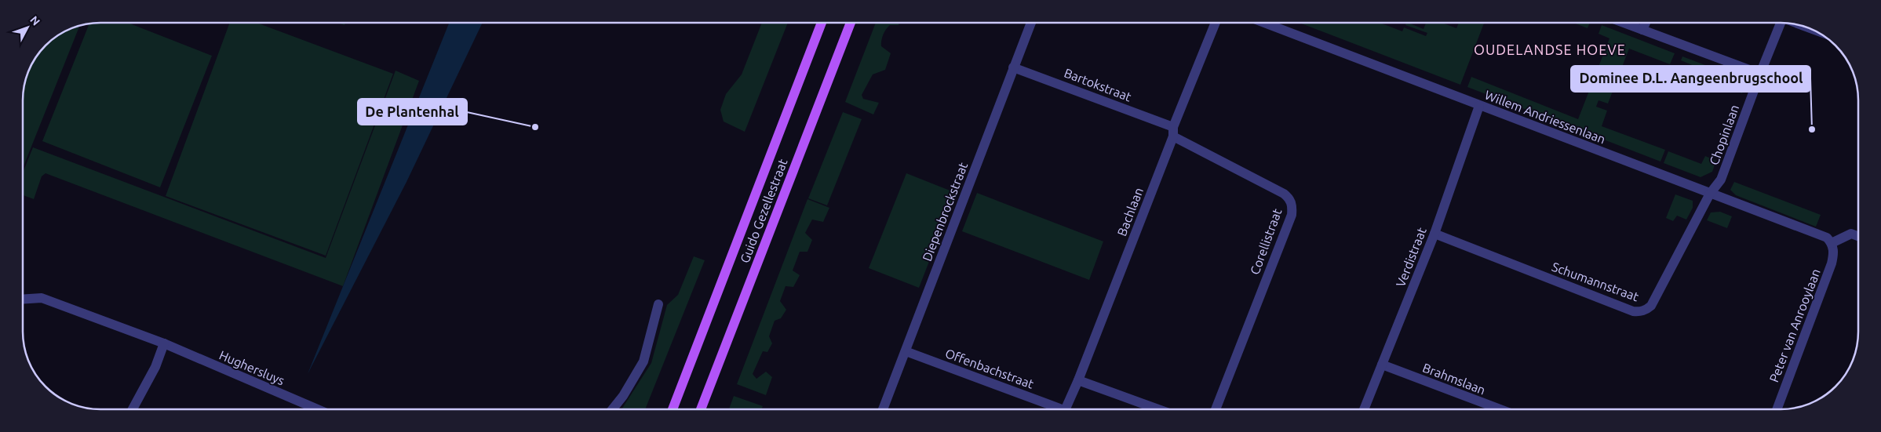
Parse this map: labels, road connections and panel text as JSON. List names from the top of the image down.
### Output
{
  "streets": {
    "main road": ["Guido Gezellestraat"],
    "street": [
      "Bartokstraat",
      "Willem Andriessenlaan",
      "Chopinlaan",
      "Diepenbrockstraat",
      "Bachlaan",
      "Corellistraat",
      "Verdistraat",
      "Schumannstraat",
      "Peter van Anrooylaan",
      "Hughersluys",
      "Offenbachstraat",
      "Brahmslaan"
    ]
  },
  "crossings": [
    ["Bartokstraat", "Diepenbrockstraat"],
    ["Bartokstraat", "Bachlaan"],
    ["Bartokstraat", "Corellistraat"],
    ["Willem Andriessenlaan", "Chopinlaan"],
    ["Willem Andriessenlaan", "Verdistraat"],
    ["Willem Andriessenlaan", "Schumannstraat"],
    ["Willem Andriessenlaan", "Peter van Anrooylaan"],
    ["Chopinlaan", "Schumannstraat"],
    ["Diepenbrockstraat", "Offenbachstraat"],
    ["Bachlaan", "Corellistraat"],
    ["Verdistraat", "Schumannstraat"],
    ["Verdistraat", "Brahmslaan"]
  ],
  "districts": ["OUDELANDSE HOEVE"],
  "places": ["De Plantenhal", "Dominee D.L. Aangeenbrugschool"],
  "north": "top right"
}
